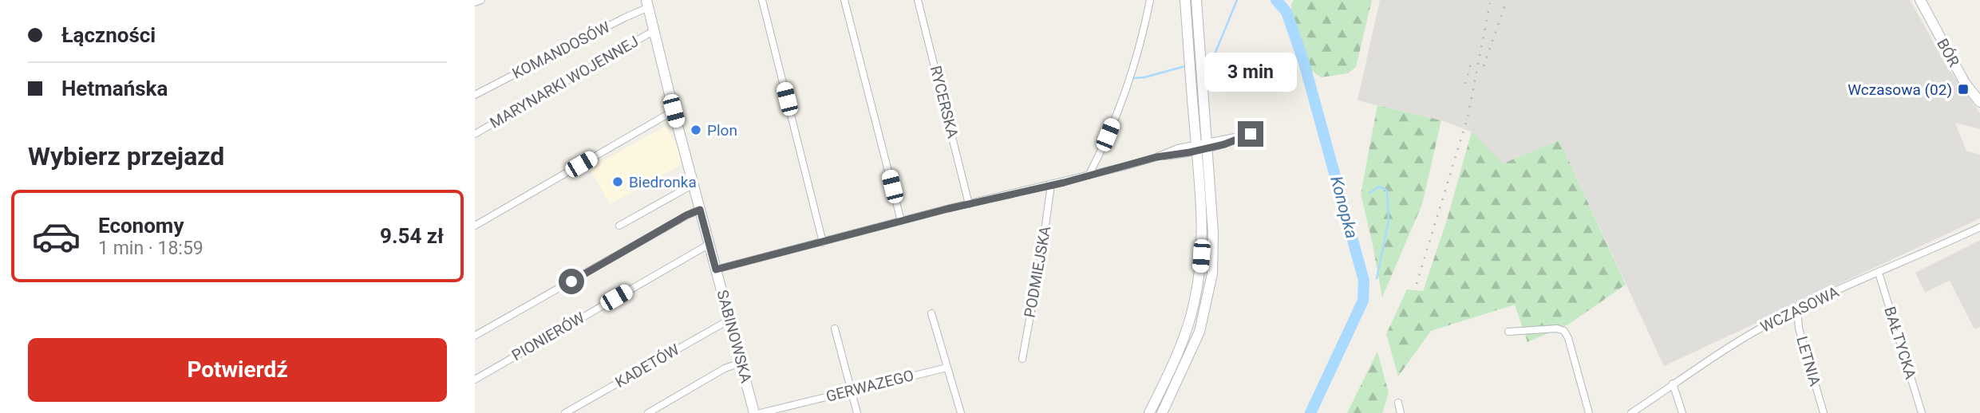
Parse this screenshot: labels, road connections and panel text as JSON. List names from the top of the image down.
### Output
{
  "streets": {
    "main road": ["BÓR", "SABINOWSKA"],
    "street": [
      "KOMANDOSÓW",
      "MARYNARKI WOJENNEJ",
      "RYCERSKA",
      "PODMIEJSKA",
      "WCZASOWA",
      "PIONIERÓW",
      "BAŁTYCKA",
      "LETNIA",
      "KADETÓW",
      "GERWAZEGO"
    ]
  },
  "crossings": [
    ["KOMANDOSÓW", "SABINOWSKA"],
    ["MARYNARKI WOJENNEJ", "SABINOWSKA"],
    ["WCZASOWA", "BAŁTYCKA"],
    ["WCZASOWA", "LETNIA"],
    ["PIONIERÓW", "SABINOWSKA"],
    ["SABINOWSKA", "KADETÓW"]
  ],
  "water": ["Konopka"],
  "places": {
    "transit": ["Wczasowa (02)"],
    "other": ["Plon", "Biedronka"]
  },
  "page": {
    "banner": ["Łączności", "Hetmańska"],
    "bubble": "3 min",
    "heading": "Wybierz przejazd",
    "list": [
      {
        "name": "Economy",
        "note": "1 min · 18:59",
        "value": "9.54 zł"
      }
    ],
    "buttons": "Potwierdź"
  }
}
